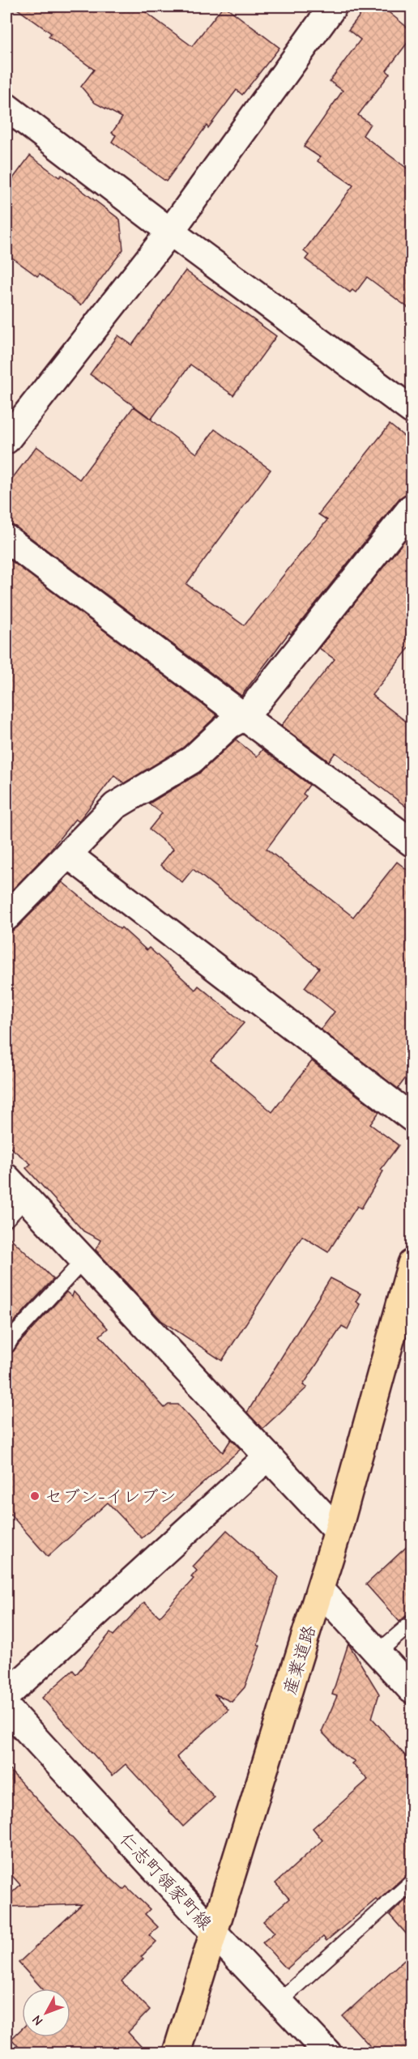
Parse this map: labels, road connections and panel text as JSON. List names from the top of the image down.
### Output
{
  "streets": {
    "main road": ["産業道路"],
    "street": ["仁志町領家町線"]
  },
  "crossings": [
    ["産業道路", "仁志町領家町線"]
  ],
  "places": ["セブン-イレブン"],
  "north": "bottom left"
}
